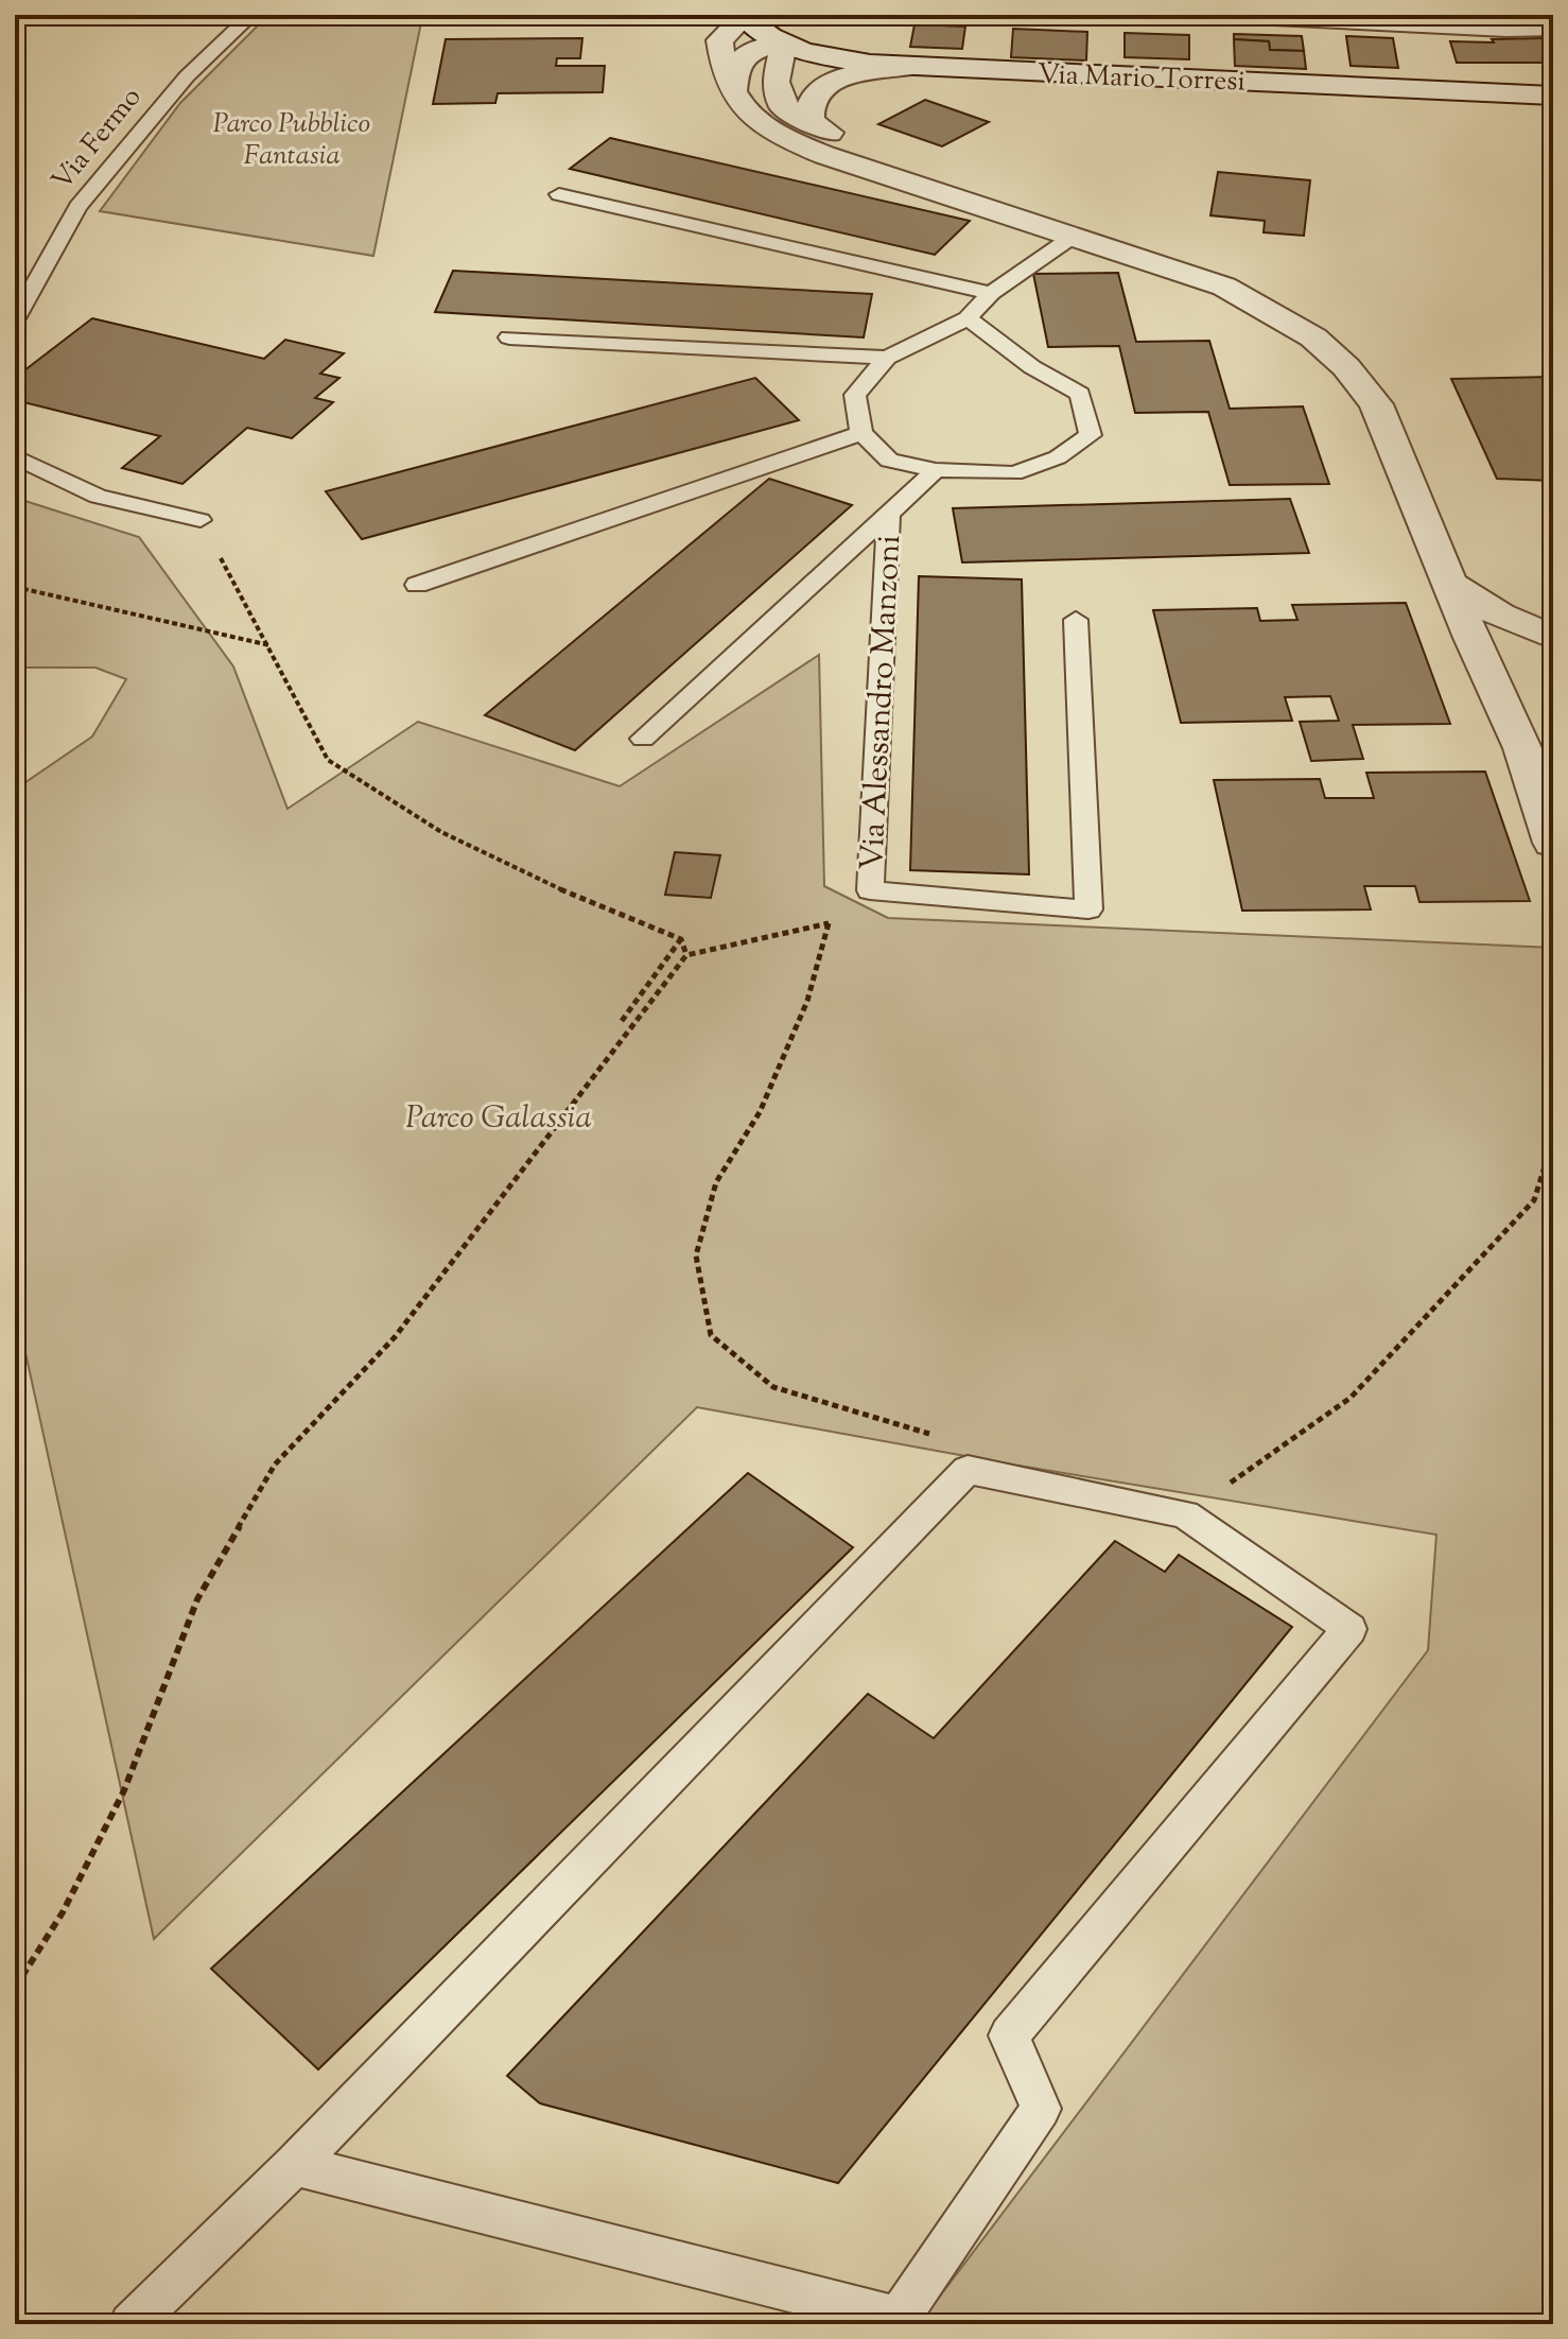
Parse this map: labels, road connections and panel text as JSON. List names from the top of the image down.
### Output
{
  "streets": {
    "street": ["Via Mario Torresi"],
    "lane": ["Via Fermo", "Via Alessandro Manzoni"]
  },
  "parks": ["Parco Pubblico Fantasia", "Parco Galassia"]
}
